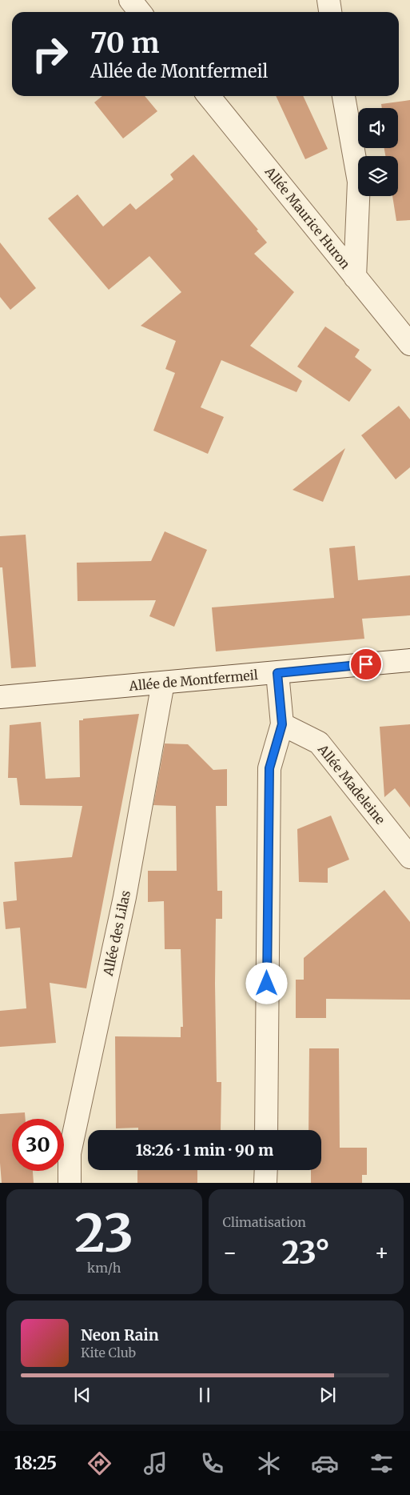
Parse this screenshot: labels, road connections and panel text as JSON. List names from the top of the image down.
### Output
{
  "streets": {
    "street": [
      "Allée Maurice Huron",
      "Allée de Montfermeil",
      "Allée Madeleine",
      "Allée des Lilas"
    ]
  },
  "crossings": [
    ["Allée de Montfermeil", "Allée des Lilas"]
  ],
  "page": {
    "turn": ["70 m", "Allée de Montfermeil"],
    "limit": "30",
    "trip": "18:26 · 1 min · 90 m",
    "tile": [
      ["23", "km/h"],
      "Climatisation"
    ],
    "heat": ["−", "23°", "+"],
    "song": ["Neon Rain", "Kite Club"],
    "tabs": "18:25"
  }
}
